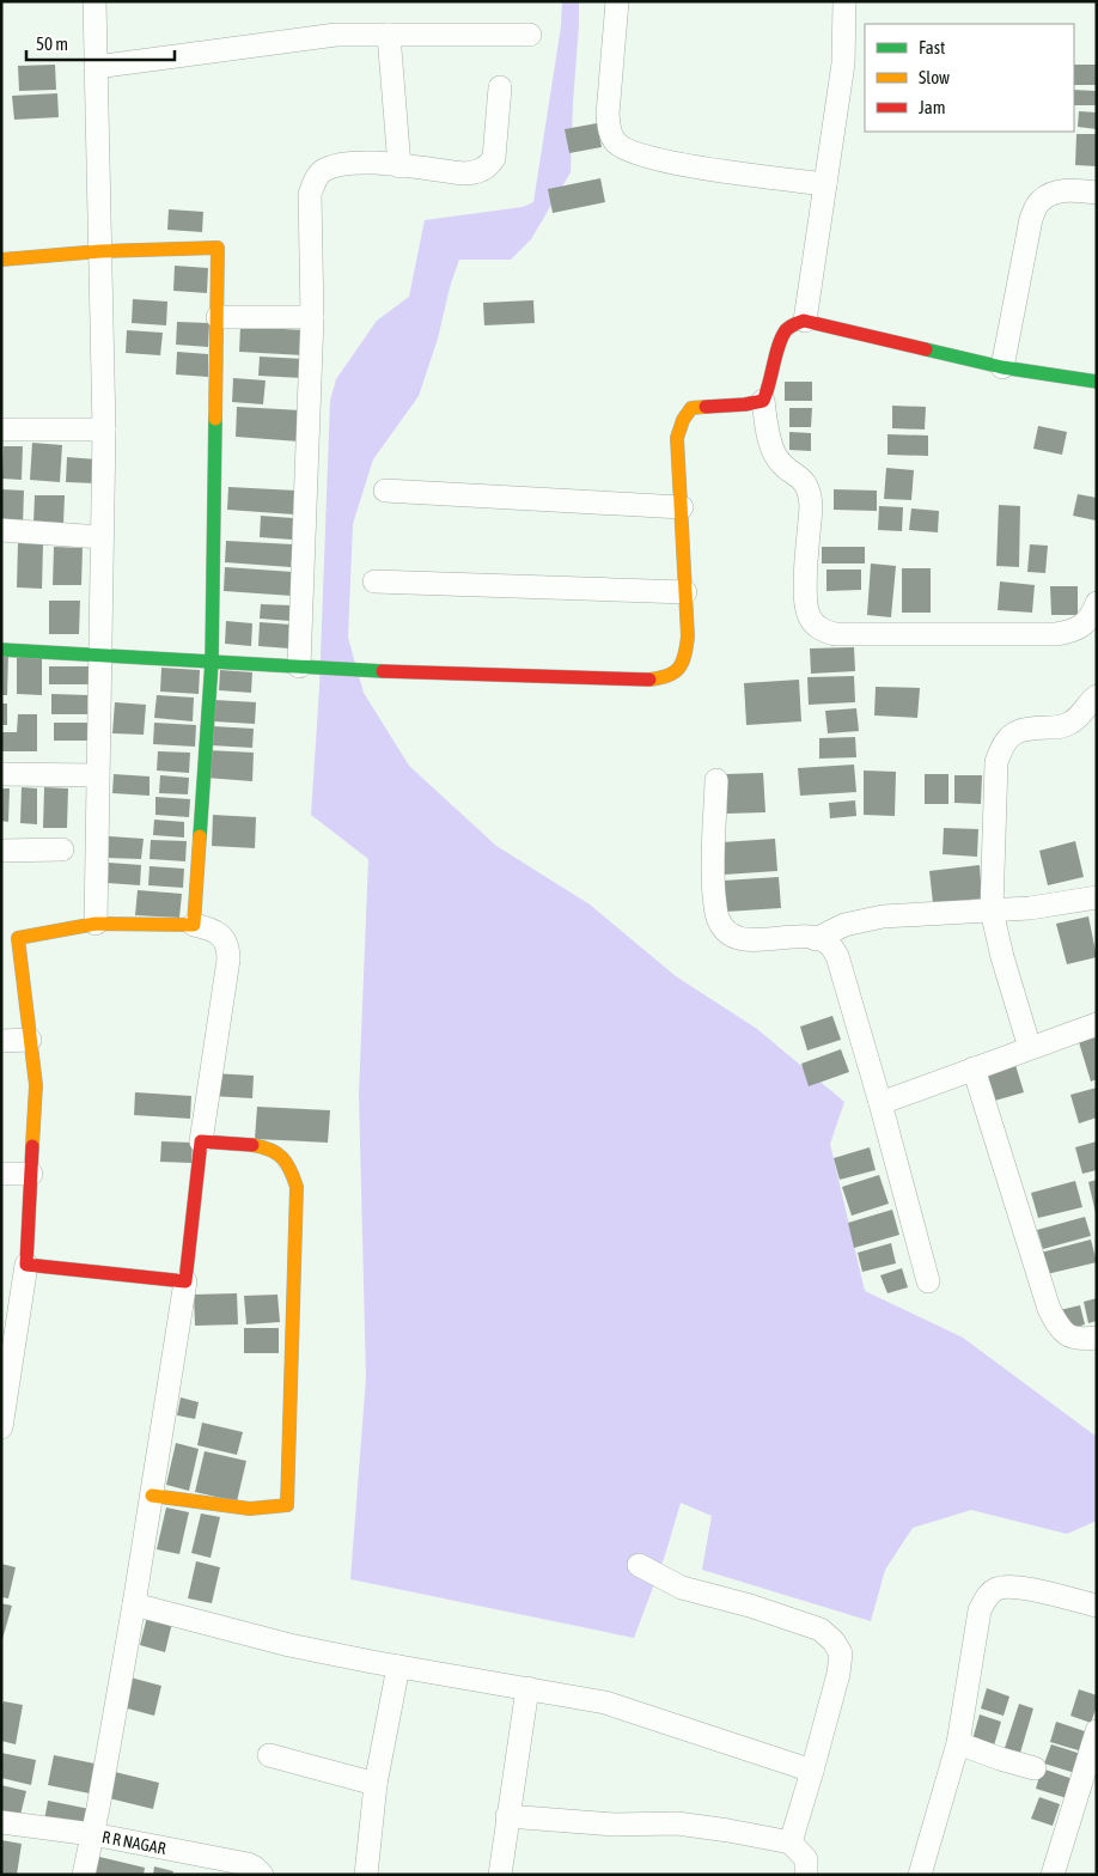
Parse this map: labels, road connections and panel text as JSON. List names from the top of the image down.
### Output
{
  "streets": {
    "street": ["R R NAGAR"]
  },
  "legend": ["Fast", "Slow", "Jam"],
  "scale_bar": "50 m"
}
